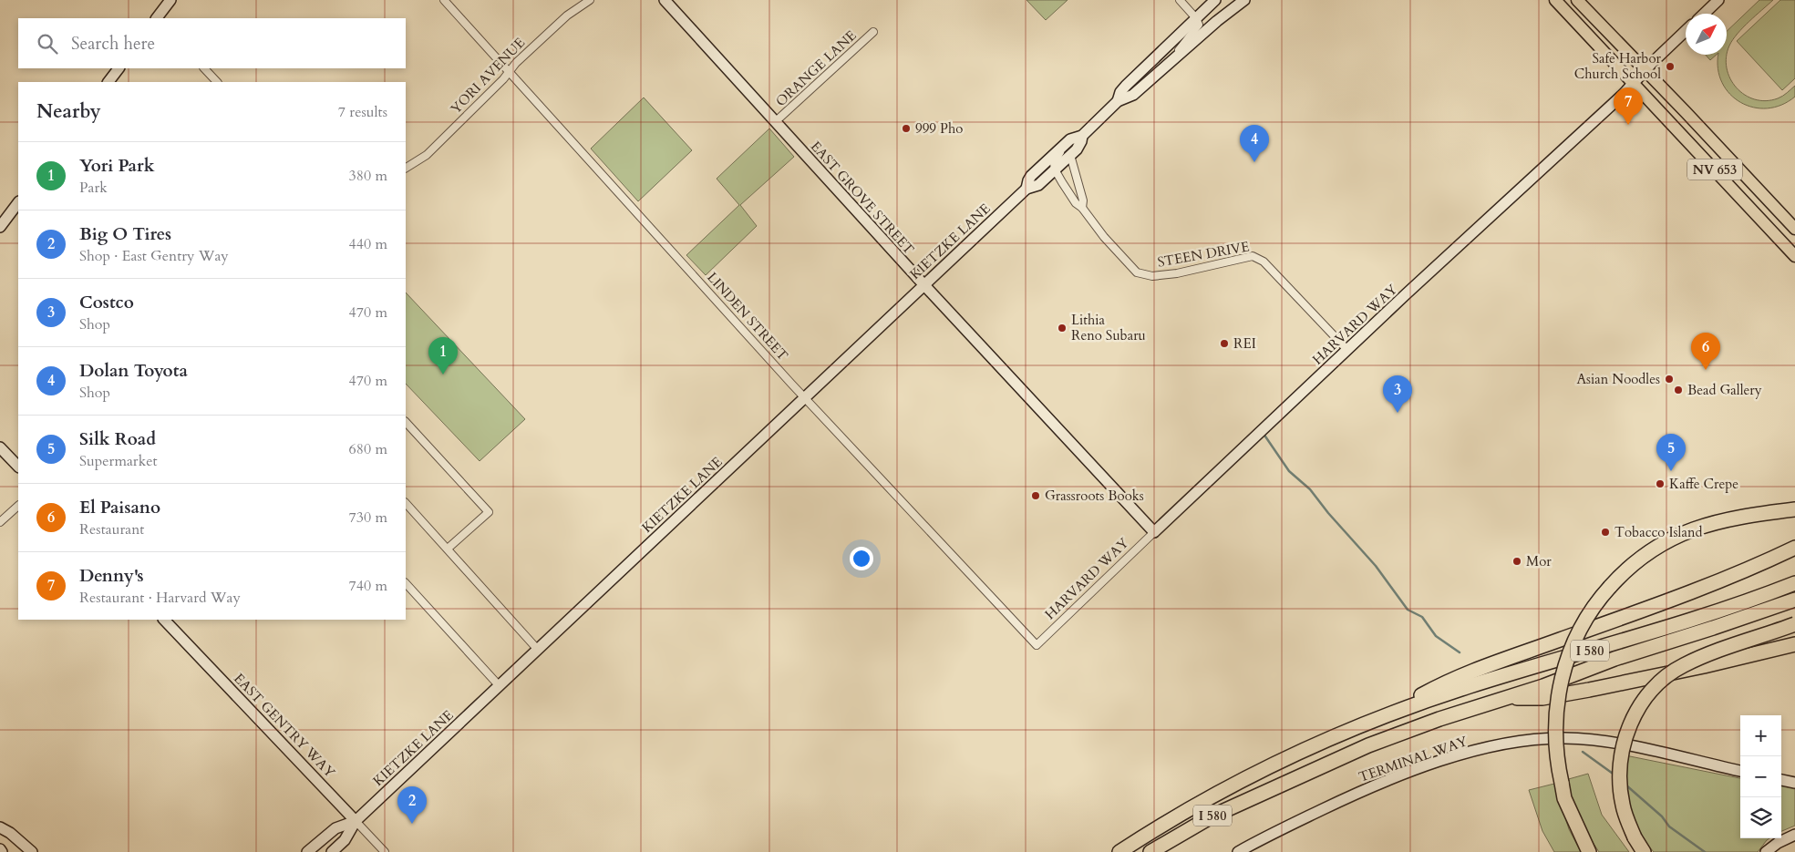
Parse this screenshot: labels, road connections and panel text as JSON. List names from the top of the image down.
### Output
{
  "streets": {
    "highway": ["I 580"],
    "main road": ["NV 653"],
    "street": [
      "ORANGE LANE",
      "YORI AVENUE",
      "EAST GROVE STREET",
      "KIETZKE LANE",
      "STEEN DRIVE",
      "LINDEN STREET",
      "HARVARD WAY",
      "EAST GENTRY WAY",
      "TERMINAL WAY"
    ]
  },
  "crossings": [
    ["ORANGE LANE", "EAST GROVE STREET"],
    ["YORI AVENUE", "LINDEN STREET"],
    ["NV 653", "HARVARD WAY"],
    ["EAST GROVE STREET", "KIETZKE LANE"],
    ["EAST GROVE STREET", "HARVARD WAY"],
    ["KIETZKE LANE", "STEEN DRIVE"],
    ["KIETZKE LANE", "LINDEN STREET"],
    ["KIETZKE LANE", "EAST GENTRY WAY"],
    ["STEEN DRIVE", "HARVARD WAY"],
    ["LINDEN STREET", "HARVARD WAY"]
  ],
  "places": [
    "Safe Harbor Church School",
    "999 Pho",
    "Lithia Reno Subaru",
    "REI",
    "Asian Noodles",
    "Bead Gallery",
    "Kaffe Crepe",
    "Grassroots Books",
    "Tobacco Island",
    "Mor"
  ],
  "north": "top right",
  "page": {
    "search": "Search here",
    "heading": ["Nearby", "7 results"],
    "pins": [
      "7",
      "4",
      "6",
      "1",
      "3",
      "5",
      "2"
    ],
    "list": [
      {
        "mark": "1",
        "name": "Yori Park",
        "note": "Park",
        "value": "380 m"
      },
      {
        "mark": "2",
        "name": "Big O Tires",
        "note": "Shop · East Gentry Way",
        "value": "440 m"
      },
      {
        "mark": "3",
        "name": "Costco",
        "note": "Shop",
        "value": "470 m"
      },
      {
        "mark": "4",
        "name": "Dolan Toyota",
        "note": "Shop",
        "value": "470 m"
      },
      {
        "mark": "5",
        "name": "Silk Road",
        "note": "Supermarket",
        "value": "680 m"
      },
      {
        "mark": "6",
        "name": "El Paisano",
        "note": "Restaurant",
        "value": "730 m"
      },
      {
        "mark": "7",
        "name": "Denny's",
        "note": "Restaurant · Harvard Way",
        "value": "740 m"
      }
    ],
    "map_buttons": ["+", "−"]
  }
}
